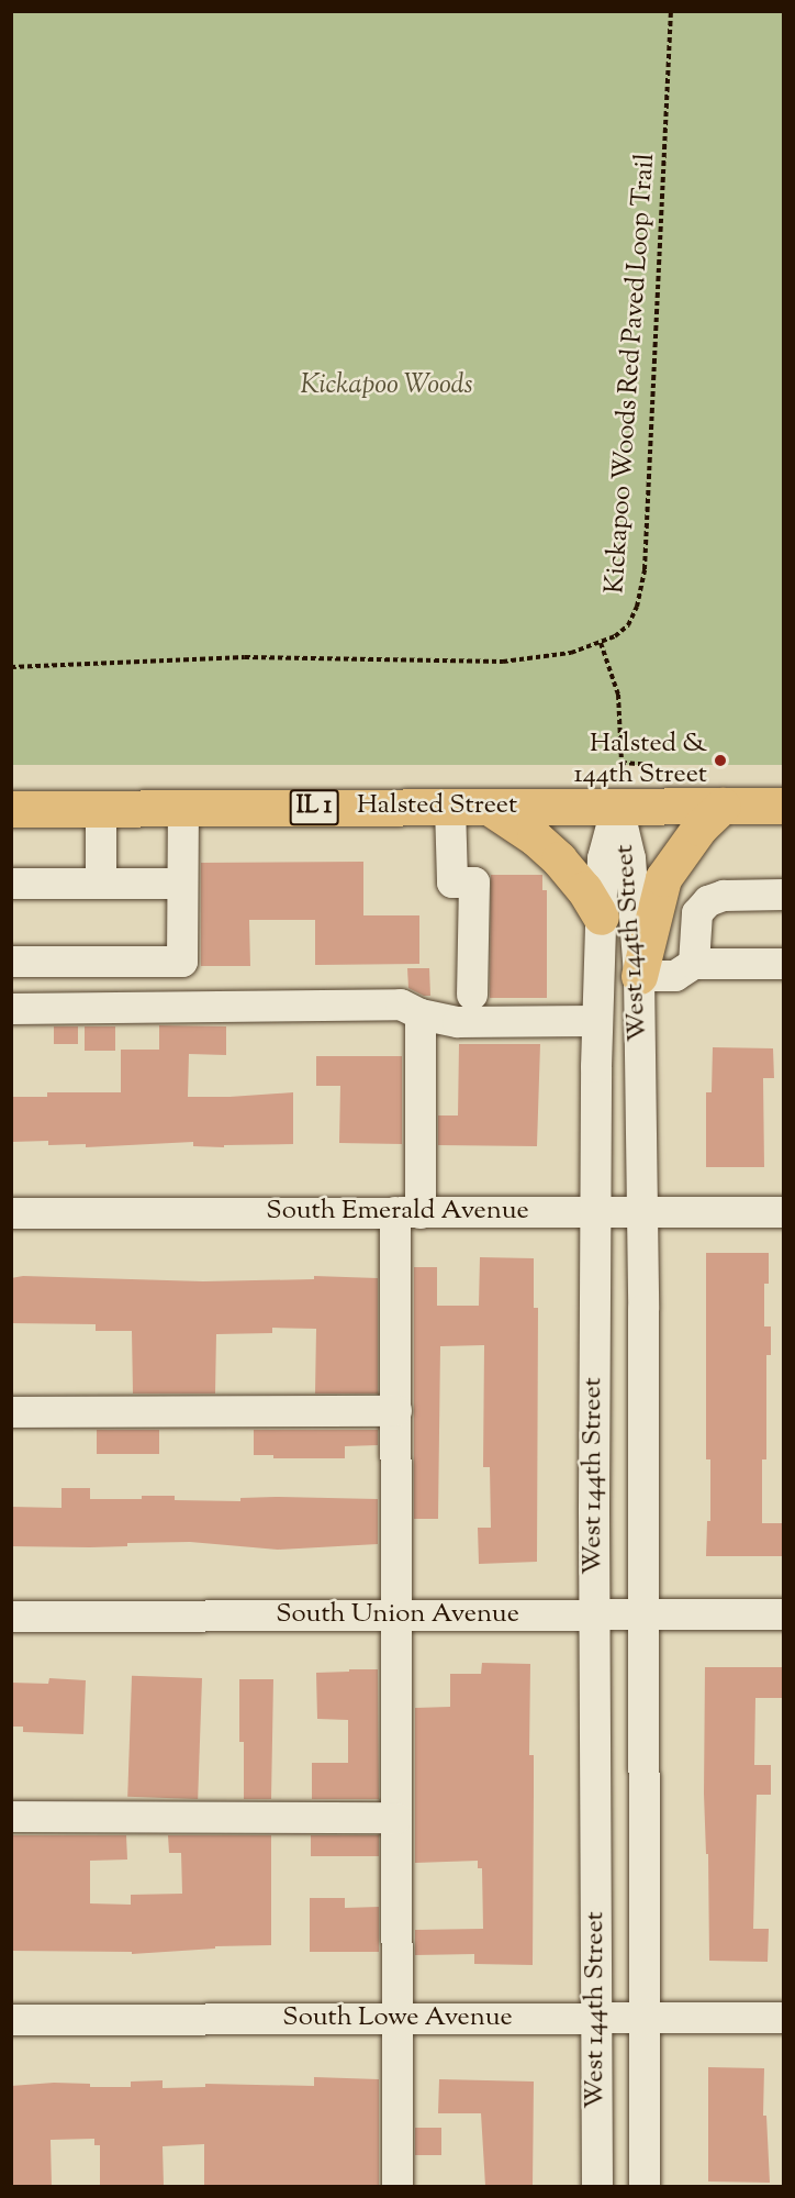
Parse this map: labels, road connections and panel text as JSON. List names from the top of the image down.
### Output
{
  "streets": {
    "main road": ["Halsted Street", "IL 1"],
    "street": [
      "West 144th Street",
      "South Emerald Avenue",
      "South Union Avenue",
      "South Lowe Avenue"
    ],
    "path": ["Kickapoo Woods Red Paved Loop Trail"]
  },
  "crossings": [
    ["Halsted Street", "West 144th Street"],
    ["West 144th Street", "South Emerald Avenue"],
    ["West 144th Street", "South Union Avenue"],
    ["West 144th Street", "South Lowe Avenue"]
  ],
  "parks": ["Kickapoo Woods"],
  "places": ["Halsted & 144th Street"]
}
